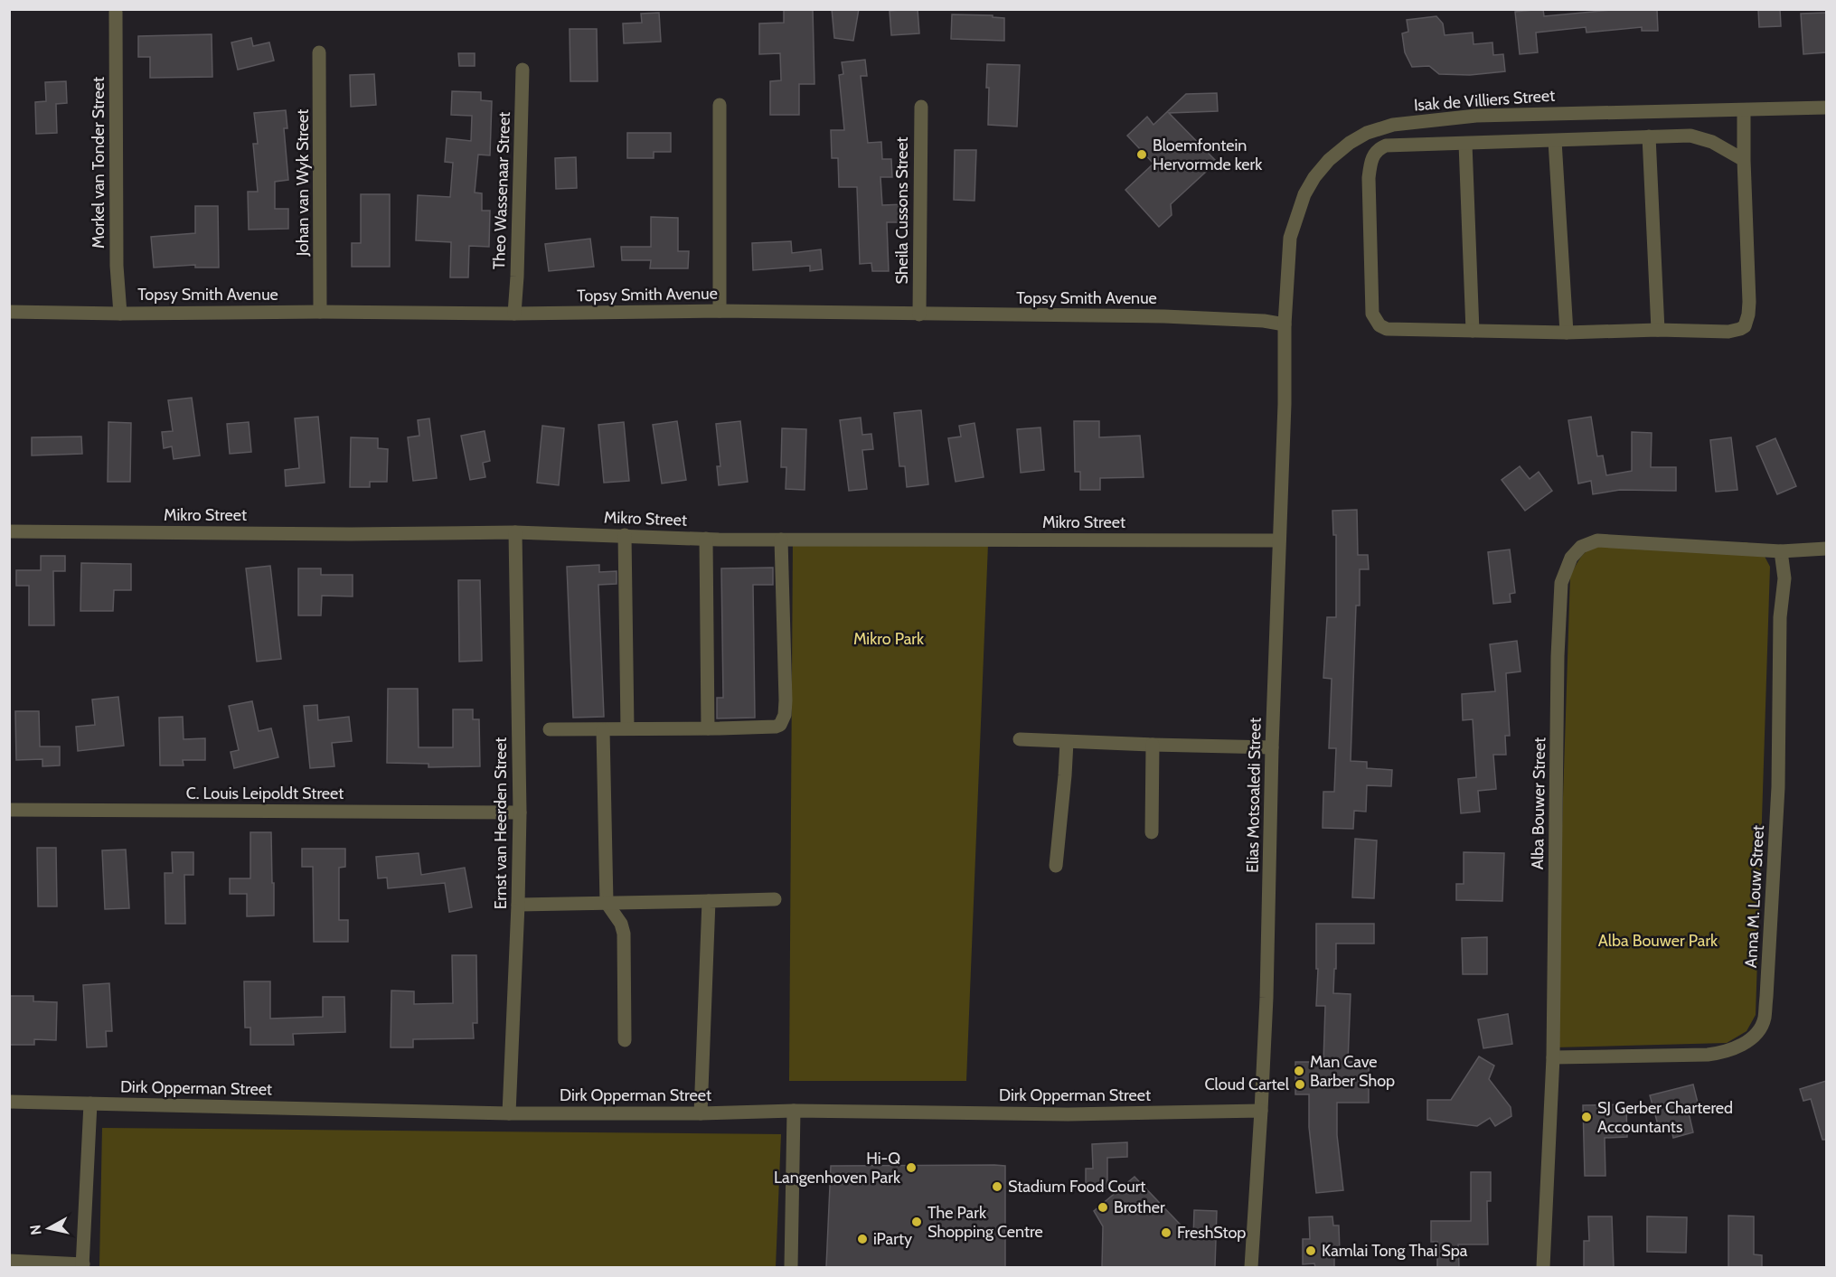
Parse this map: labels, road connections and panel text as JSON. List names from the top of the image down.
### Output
{
  "streets": {
    "street": [
      "Isak de Villiers Street",
      "Morkel van Tonder Street",
      "Johan van Wyk Street",
      "Theo Wassenaar Street",
      "Sheila Cussons Street",
      "Topsy Smith Avenue",
      "Mikro Street",
      "C. Louis Leipoldt Street",
      "Elias Motsoaledi Street",
      "Alba Bouwer Street",
      "Ernst van Heerden Street",
      "Anna M. Louw Street",
      "Dirk Opperman Street"
    ]
  },
  "crossings": [
    ["Isak de Villiers Street", "Topsy Smith Avenue"],
    ["Isak de Villiers Street", "Elias Motsoaledi Street"],
    ["Morkel van Tonder Street", "Topsy Smith Avenue"],
    ["Johan van Wyk Street", "Topsy Smith Avenue"],
    ["Theo Wassenaar Street", "Topsy Smith Avenue"],
    ["Sheila Cussons Street", "Topsy Smith Avenue"],
    ["Topsy Smith Avenue", "Elias Motsoaledi Street"],
    ["Mikro Street", "Elias Motsoaledi Street"],
    ["Mikro Street", "Ernst van Heerden Street"],
    ["C. Louis Leipoldt Street", "Ernst van Heerden Street"],
    ["Elias Motsoaledi Street", "Dirk Opperman Street"],
    ["Alba Bouwer Street", "Anna M. Louw Street"],
    ["Ernst van Heerden Street", "Dirk Opperman Street"]
  ],
  "parks": ["Mikro Park", "Alba Bouwer Park"],
  "places": [
    "Bloemfontein Hervormde kerk",
    "Man Cave Barber Shop",
    "Cloud Cartel",
    "SJ Gerber Chartered Accountants",
    "Hi-Q Langenhoven Park",
    "Stadium Food Court",
    "Brother",
    "The Park Shopping Centre",
    "FreshStop",
    "iParty",
    "Kamlai Tong Thai Spa"
  ],
  "north": "left"
}
